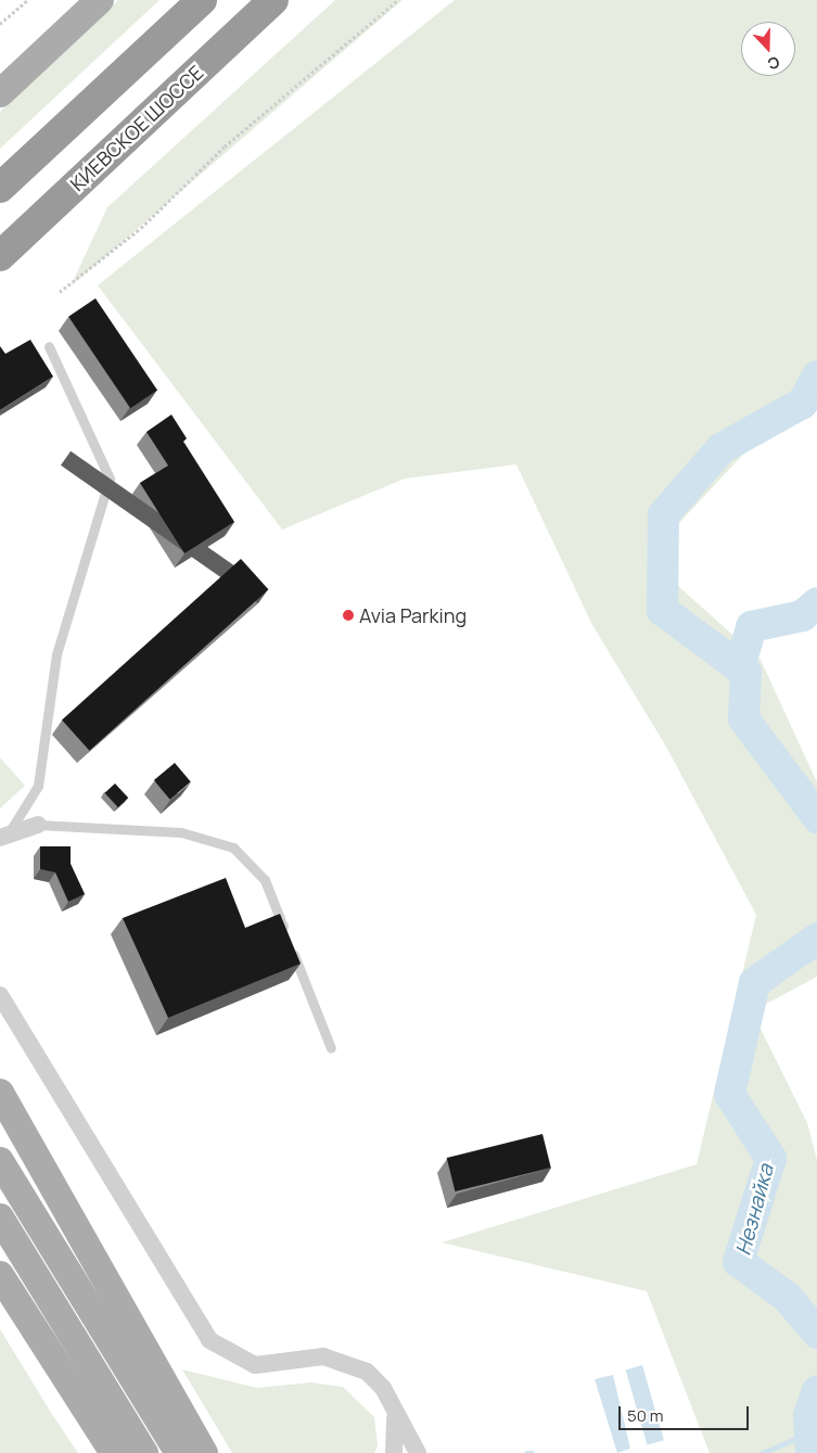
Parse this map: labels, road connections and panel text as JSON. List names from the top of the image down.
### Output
{
  "streets": {
    "highway": ["КИЕВСКОЕ ШОССЕ"]
  },
  "water": ["Незнайка"],
  "places": ["Avia Parking"],
  "scale_bar": "50 m",
  "north": "bottom"
}
